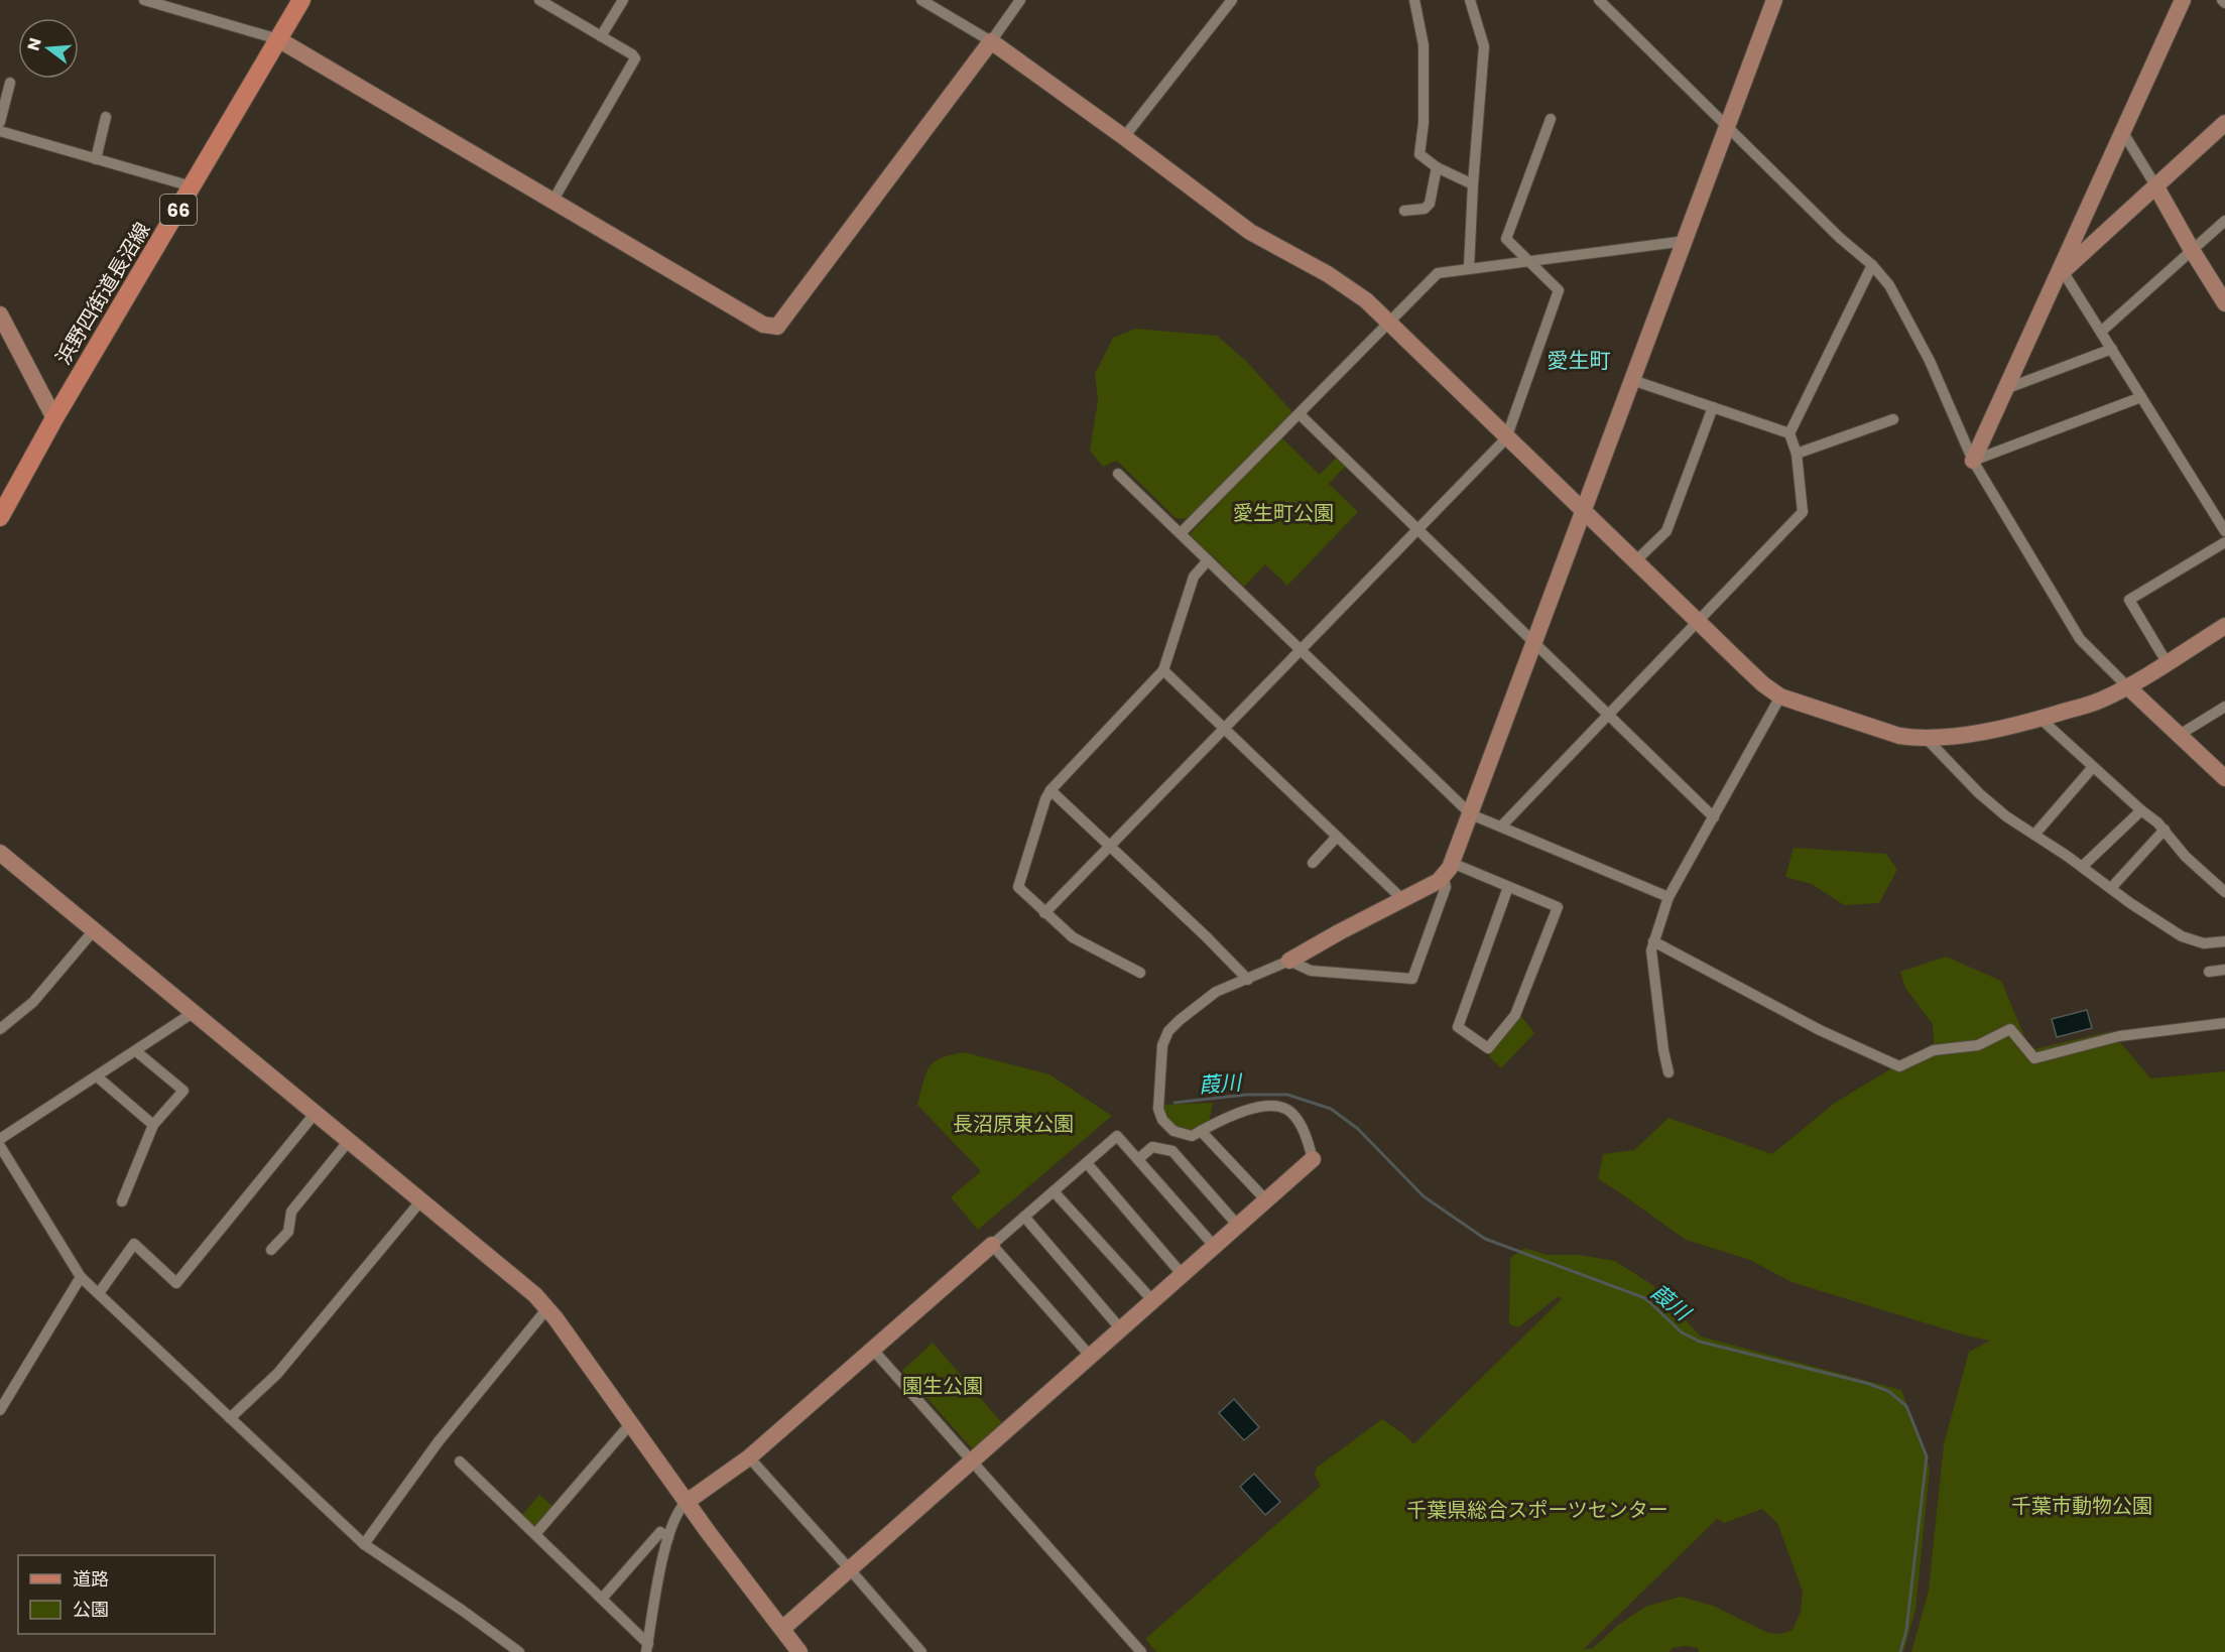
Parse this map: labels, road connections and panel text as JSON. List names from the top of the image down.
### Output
{
  "streets": {
    "main road": ["66", "浜野四街道長沼線"]
  },
  "districts": ["愛生町"],
  "water": ["葭川"],
  "parks": [
    "愛生町公園",
    "長沼原東公園",
    "園生公園",
    "千葉市動物公園",
    "千葉県総合スポーツセンター"
  ],
  "legend": ["道路", "公園"],
  "north": "left"
}
